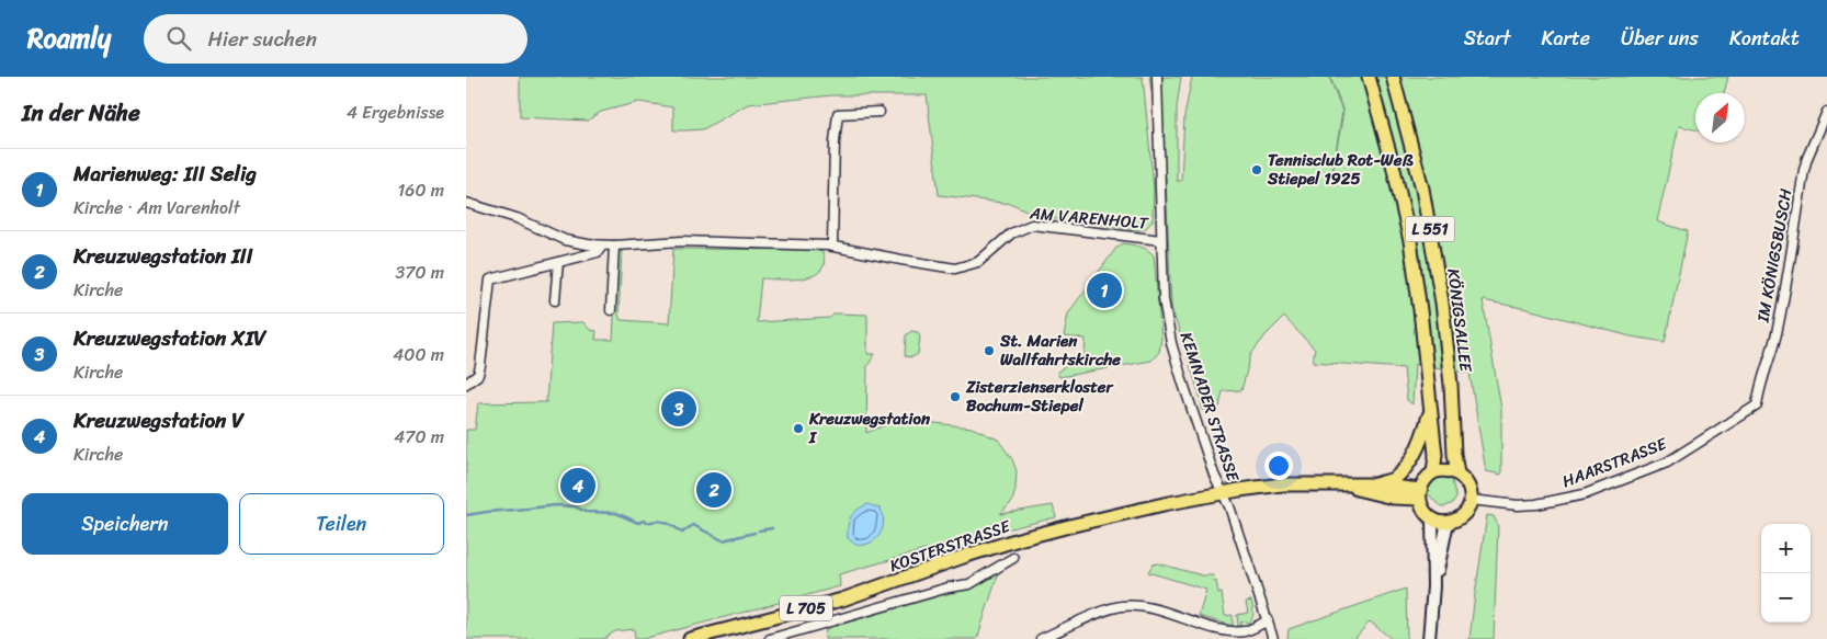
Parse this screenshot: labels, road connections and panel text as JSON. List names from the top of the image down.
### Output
{
  "streets": {
    "main road": [
      "L 551",
      "KÖNIGSALLEE",
      "KOSTERSTRASSE",
      "L 705"
    ],
    "street": [
      "AM VARENHOLT",
      "IM KÖNIGSBUSCH",
      "KEMNADER STRASSE",
      "HAARSTRASSE"
    ]
  },
  "crossings": [
    ["AM VARENHOLT", "KEMNADER STRASSE"],
    ["L 551", "KÖNIGSALLEE"],
    ["L 551", "HAARSTRASSE"],
    ["L 551", "L 705"],
    ["IM KÖNIGSBUSCH", "HAARSTRASSE"],
    ["KÖNIGSALLEE", "HAARSTRASSE"],
    ["KÖNIGSALLEE", "L 705"],
    ["KEMNADER STRASSE", "KOSTERSTRASSE"],
    ["KEMNADER STRASSE", "L 705"],
    ["HAARSTRASSE", "L 705"],
    ["KOSTERSTRASSE", "L 705"]
  ],
  "places": [
    "Tennisclub Rot-Weß Stiepel 1925",
    "St. Marien Wallfahrtskirche",
    "Zisterzienserkloster Bochum-Stiepel",
    "Kreuzwegstation I"
  ],
  "north": "top right",
  "page": {
    "header": "Roamly",
    "search": "Hier suchen",
    "nav": [
      "Start",
      "Karte",
      "Über uns",
      "Kontakt"
    ],
    "heading": ["In der Nähe", "4 Ergebnisse"],
    "list": [
      {
        "mark": "1",
        "name": "Marienweg: III Selig",
        "note": "Kirche · Am Varenholt",
        "value": "160 m"
      },
      {
        "mark": "2",
        "name": "Kreuzwegstation III",
        "note": "Kirche",
        "value": "370 m"
      },
      {
        "mark": "3",
        "name": "Kreuzwegstation XIV",
        "note": "Kirche",
        "value": "400 m"
      },
      {
        "mark": "4",
        "name": "Kreuzwegstation V",
        "note": "Kirche",
        "value": "470 m"
      }
    ],
    "pins": [
      "1",
      "3",
      "4",
      "2"
    ],
    "buttons": ["Speichern", "Teilen"],
    "map_buttons": ["+", "−"]
  }
}
